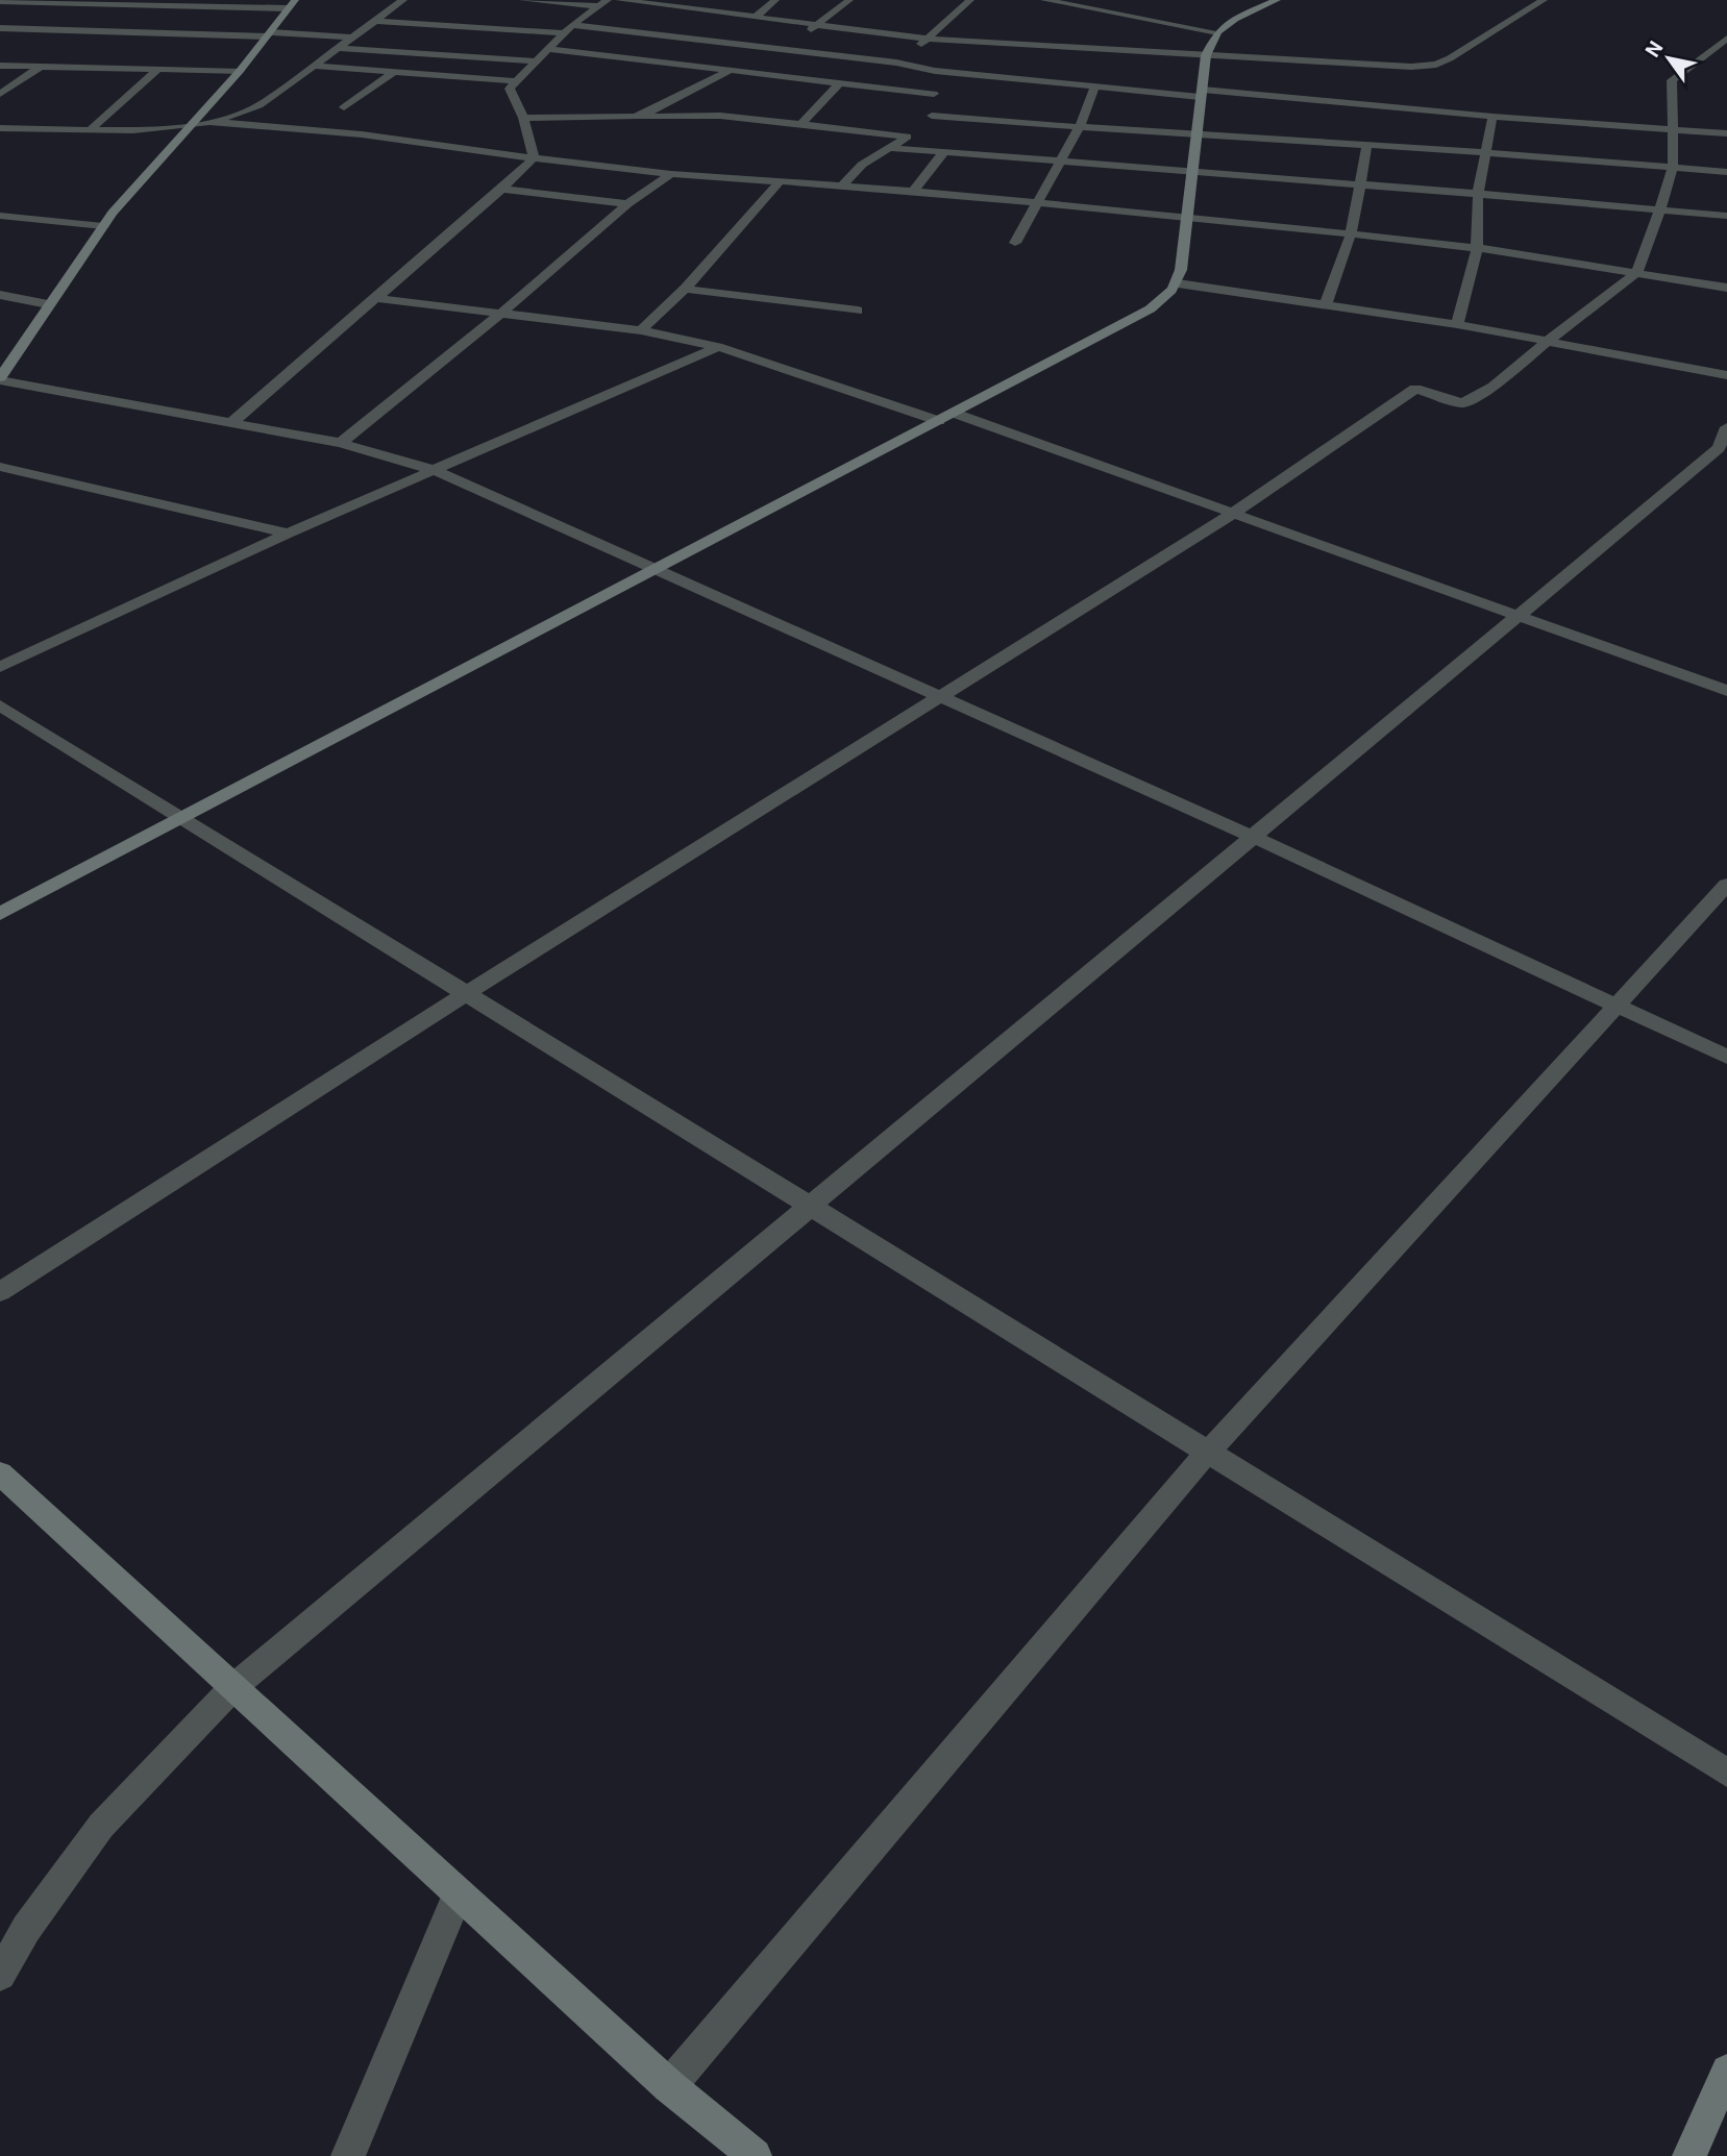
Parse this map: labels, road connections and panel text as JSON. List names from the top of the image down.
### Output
{
  "north": "top left"
}
